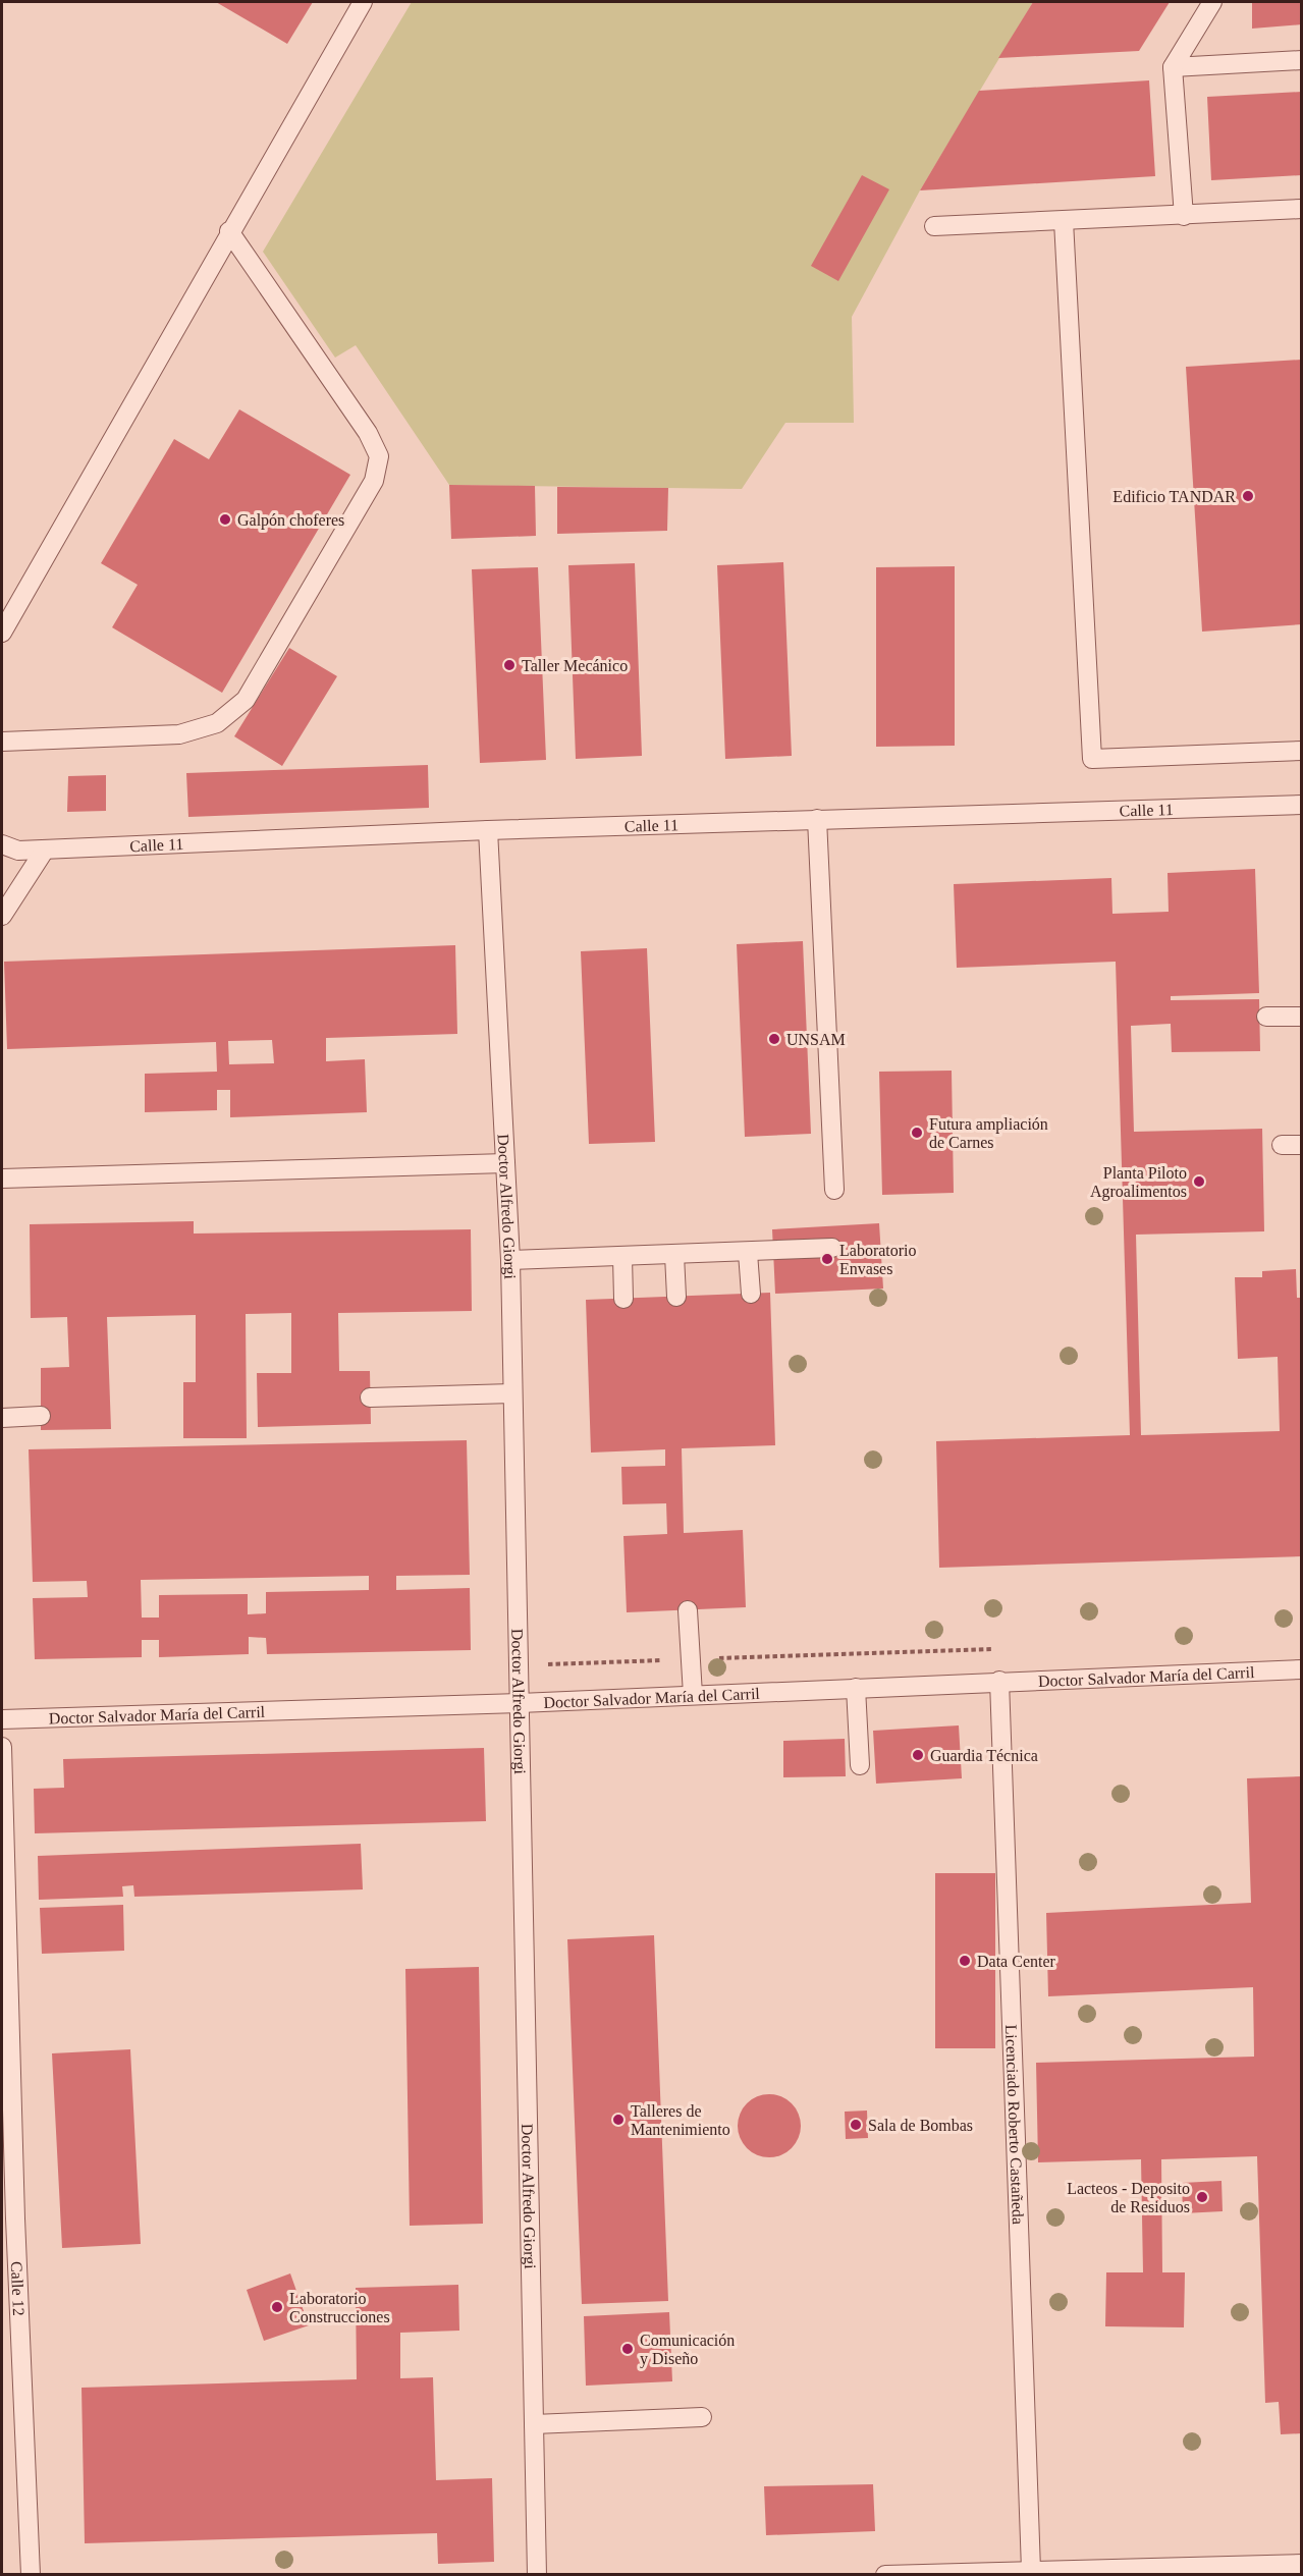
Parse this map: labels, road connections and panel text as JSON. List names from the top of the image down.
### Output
{
  "streets": {
    "lane": [
      "Calle 11",
      "Doctor Alfredo Giorgi",
      "Doctor Salvador María del Carril",
      "Licenciado Roberto Castañeda",
      "Calle 12"
    ]
  },
  "crossings": [
    ["Calle 11", "Doctor Alfredo Giorgi"],
    ["Doctor Alfredo Giorgi", "Doctor Salvador María del Carril"],
    ["Doctor Salvador María del Carril", "Licenciado Roberto Castañeda"]
  ],
  "places": [
    "Edificio TANDAR",
    "Galpón choferes",
    "Taller Mecánico",
    "UNSAM",
    "Futura ampliación de Carnes",
    "Planta Piloto Agroalimentos",
    "Laboratorio Envases",
    "Guardia Técnica",
    "Data Center",
    "Talleres de Mantenimiento",
    "Sala de Bombas",
    "Lacteos - Deposito de Residuos",
    "Laboratorio Construcciones",
    "Comunicación y Diseño"
  ]
}
